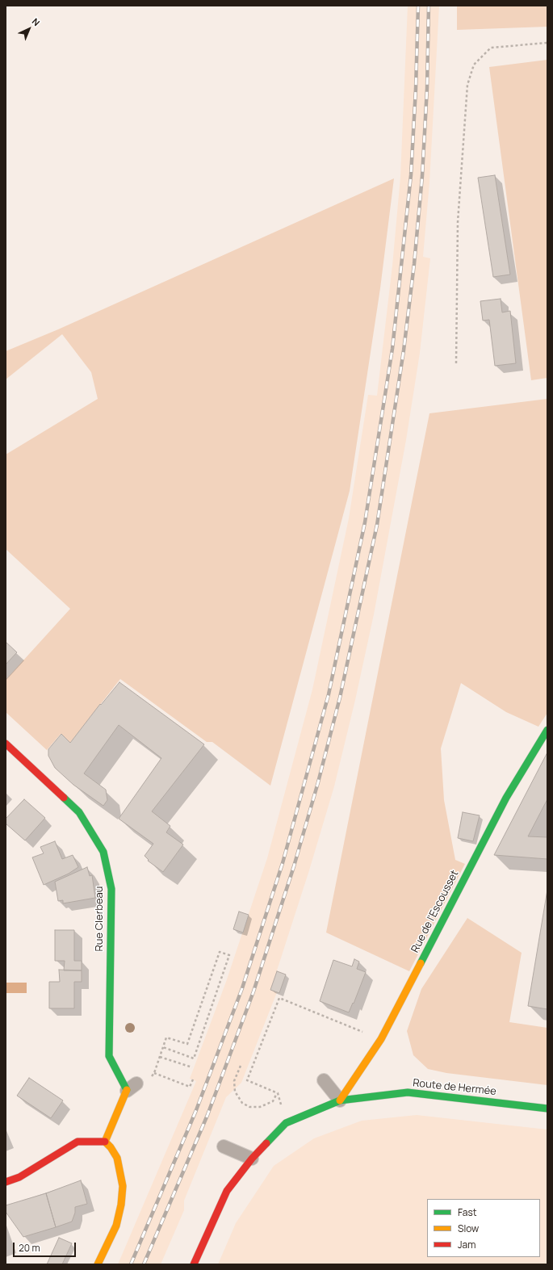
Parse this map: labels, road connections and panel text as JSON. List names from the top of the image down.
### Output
{
  "streets": {
    "street": ["Rue de l'Escousset", "Rue Clerbeau", "Route de Hermée"]
  },
  "crossings": [
    ["Rue de l'Escousset", "Route de Hermée"]
  ],
  "legend": ["Fast", "Slow", "Jam"],
  "scale_bar": "20 m",
  "north": "top right"
}
